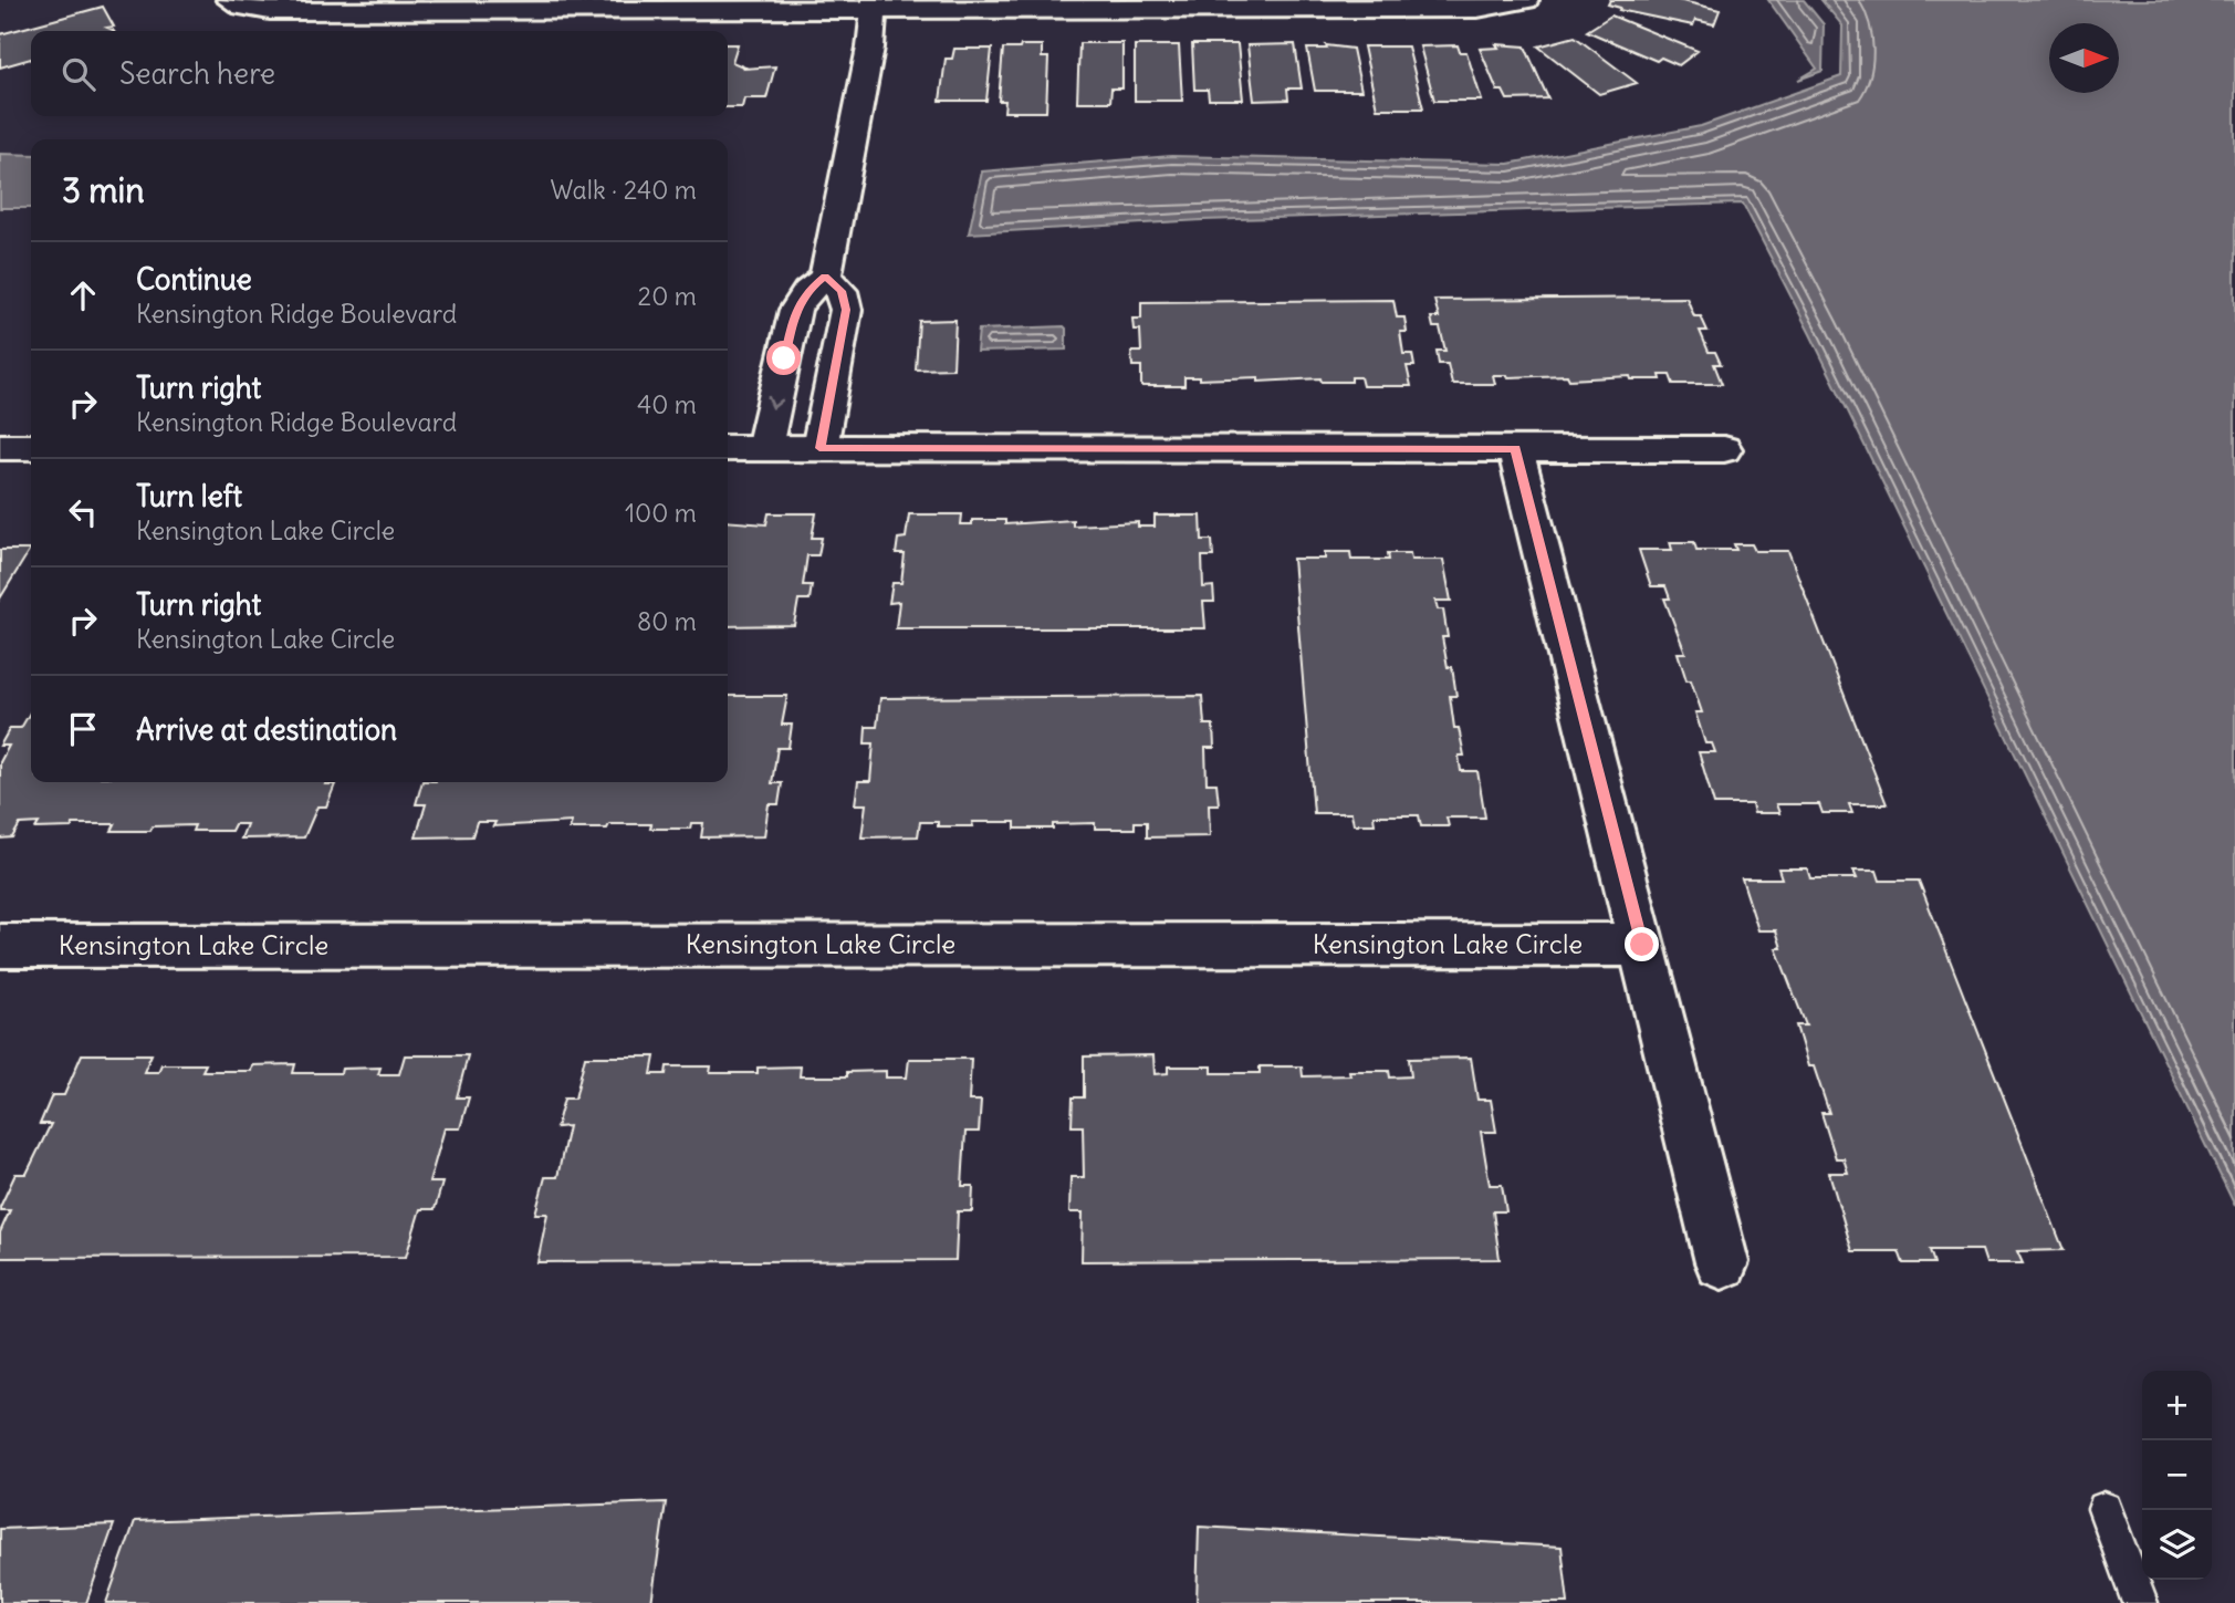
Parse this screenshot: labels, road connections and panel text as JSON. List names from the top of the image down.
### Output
{
  "streets": {
    "street": ["Kensington Lake Circle"]
  },
  "north": "right",
  "page": {
    "search": "Search here",
    "heading": ["3 min", "Walk · 240 m"],
    "list": [
      ["Continue", "Kensington Ridge Boulevard", "20 m"],
      ["Turn right", "Kensington Ridge Boulevard", "40 m"],
      ["Turn left", "Kensington Lake Circle", "100 m"],
      ["Turn right", "Kensington Lake Circle", "80 m"],
      "Arrive at destination"
    ],
    "map_buttons": ["+", "−"]
  }
}
